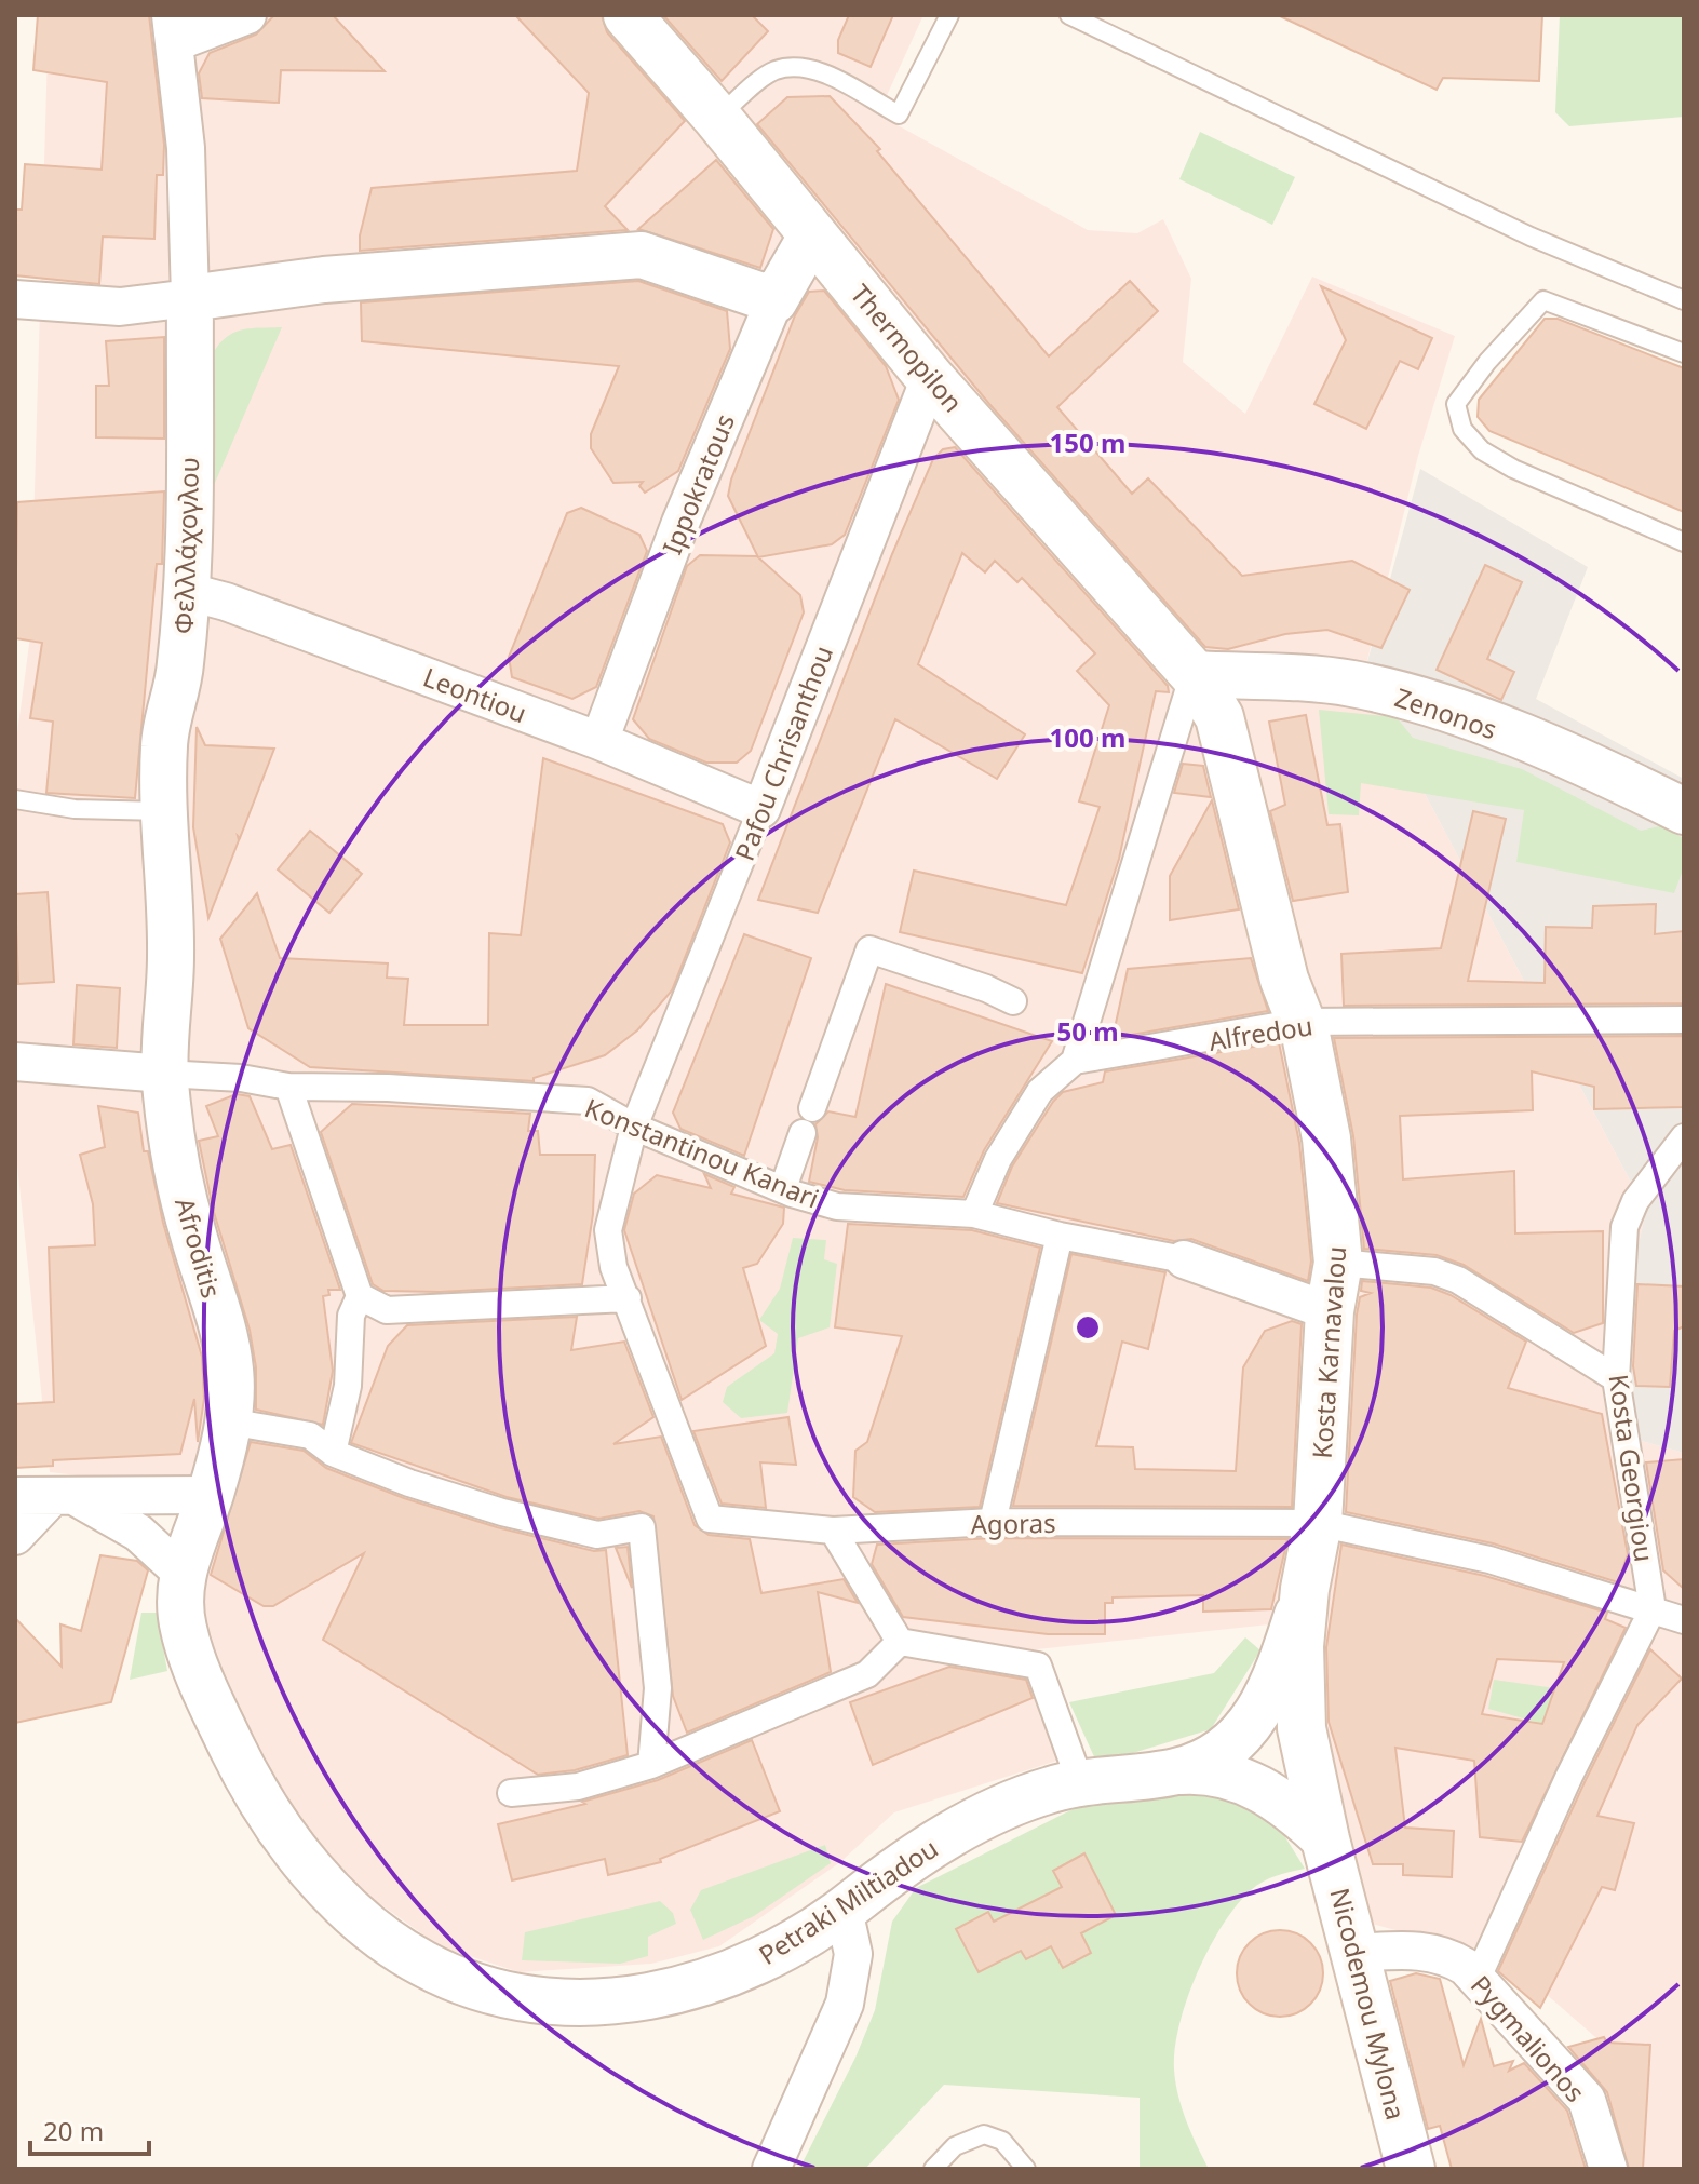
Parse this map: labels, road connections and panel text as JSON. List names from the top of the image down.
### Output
{
  "streets": {
    "main road": ["Thermopilon", "Kosta Karnavalou", "Nicodemou Mylona"],
    "street": [
      "Ippokratous",
      "Φελλλάχογλου",
      "Leontiou",
      "Zenonos",
      "Pafou Chrisanthou",
      "Alfredou",
      "Konstantinou Kanari",
      "Afroditis",
      "Kosta Georgiou",
      "Agoras",
      "Petraki Miltiadou",
      "Pygmalionos"
    ]
  },
  "crossings": [
    ["Thermopilon", "Ippokratous"],
    ["Thermopilon", "Zenonos"],
    ["Thermopilon", "Pafou Chrisanthou"],
    ["Thermopilon", "Kosta Karnavalou"],
    ["Ippokratous", "Leontiou"],
    ["Φελλλάχογλου", "Leontiou"],
    ["Φελλλάχογλου", "Konstantinou Kanari"],
    ["Φελλλάχογλου", "Afroditis"],
    ["Leontiou", "Pafou Chrisanthou"],
    ["Zenonos", "Kosta Karnavalou"],
    ["Pafou Chrisanthou", "Konstantinou Kanari"],
    ["Pafou Chrisanthou", "Agoras"],
    ["Alfredou", "Kosta Karnavalou"],
    ["Konstantinou Kanari", "Afroditis"],
    ["Konstantinou Kanari", "Kosta Karnavalou"],
    ["Afroditis", "Petraki Miltiadou"],
    ["Kosta Karnavalou", "Agoras"],
    ["Kosta Karnavalou", "Petraki Miltiadou"],
    ["Kosta Karnavalou", "Nicodemou Mylona"],
    ["Kosta Georgiou", "Agoras"],
    ["Nicodemou Mylona", "Pygmalionos"]
  ],
  "scale_bar": "20 m",
  "rings": ["150 m", "100 m", "50 m"]
}
